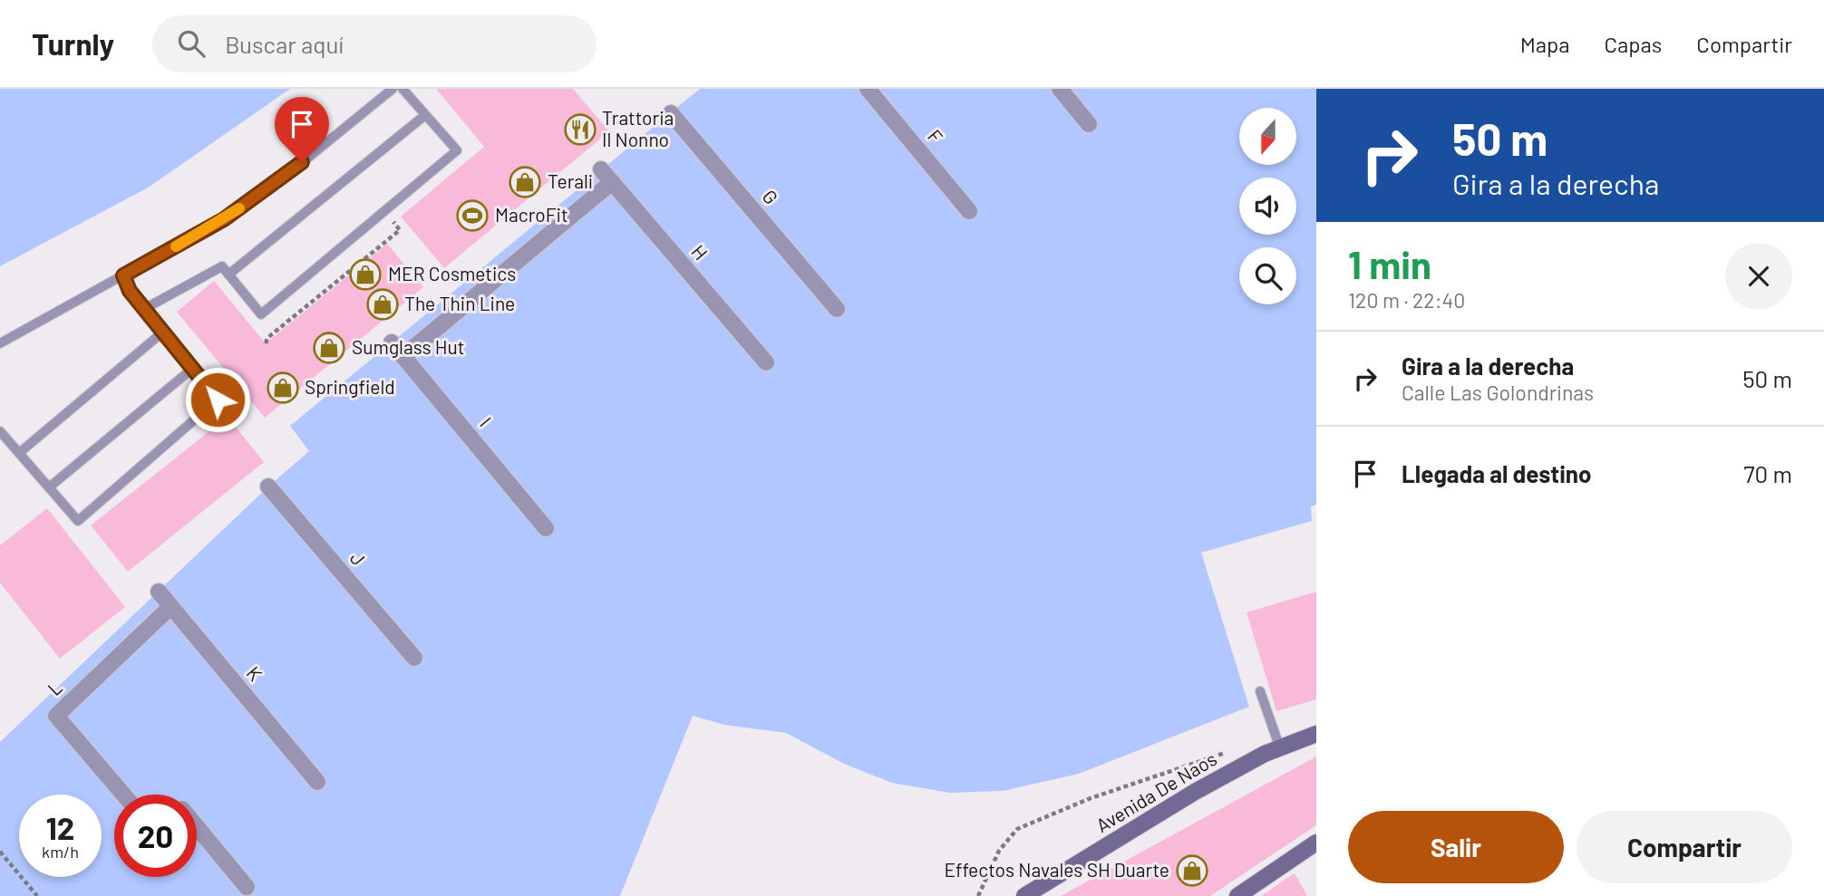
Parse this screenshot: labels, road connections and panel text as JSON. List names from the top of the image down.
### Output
{
  "streets": {
    "street": [
      "F",
      "G",
      "H",
      "I",
      "J",
      "K",
      "L",
      "Avenida De Naos"
    ]
  },
  "crossings": [
    ["H", "I"],
    ["K", "L"]
  ],
  "places": {
    "restaurant": ["Trattoria Il Nonno"],
    "shop": [
      "Terali",
      "MER Cosmetics",
      "The Thin Line",
      "Sumglass Hut",
      "Springfield",
      "Effectos Navales SH Duarte"
    ],
    "sports": ["MacroFit"]
  },
  "north": "bottom",
  "page": {
    "header": "Turnly",
    "search": "Buscar aquí",
    "nav": ["Mapa", "Capas", "Compartir"],
    "turn": ["50 m", "Gira a la derecha"],
    "heading": ["1 min", "120 m · 22:40"],
    "list": [
      {
        "name": "Gira a la derecha",
        "note": "Calle Las Golondrinas",
        "value": "50 m"
      },
      {
        "name": "Llegada al destino",
        "value": "70 m"
      }
    ],
    "speed": "12 km/h",
    "limit": "20",
    "buttons": ["Salir", "Compartir"]
  }
}
